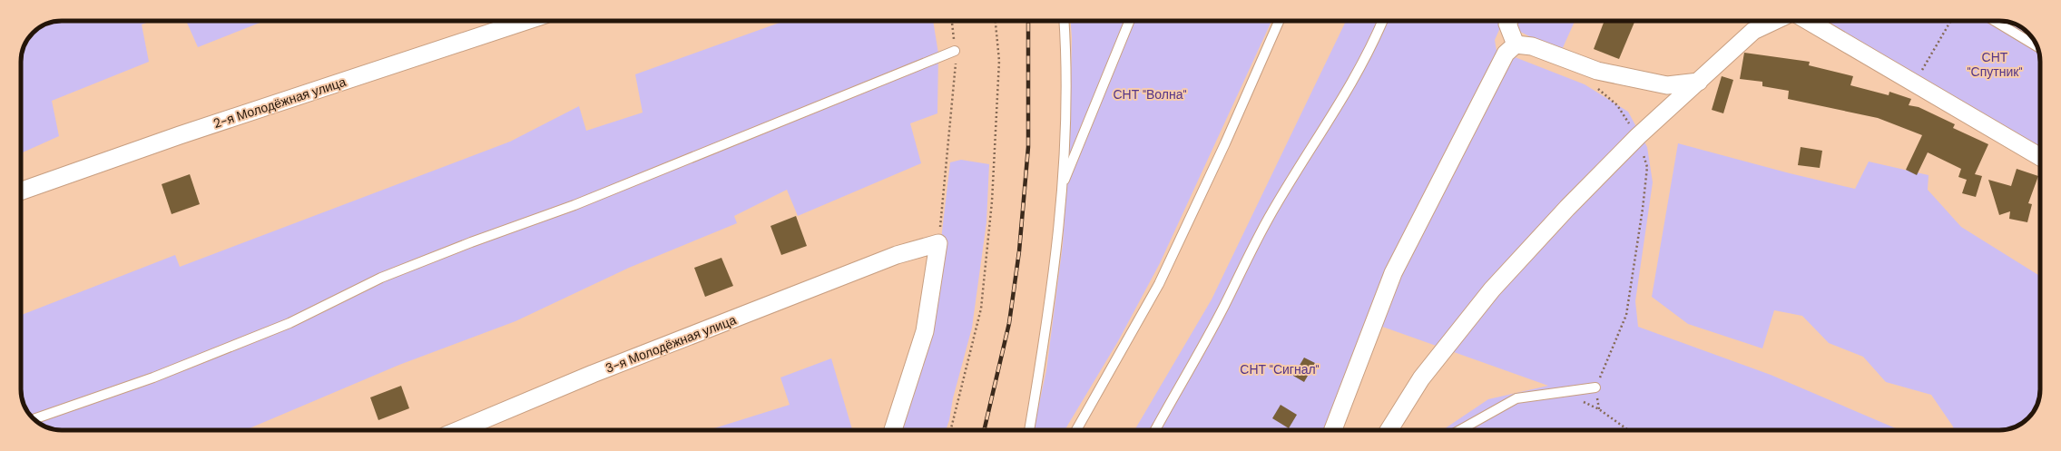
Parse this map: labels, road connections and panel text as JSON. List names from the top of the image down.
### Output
{
  "streets": {
    "street": ["2-я Молодёжная улица", "3-я Молодёжная улица"]
  },
  "parks": ["СНТ \"Спутник\"", "СНТ \"Волна\"", "СНТ \"Сигнал\""]
}
